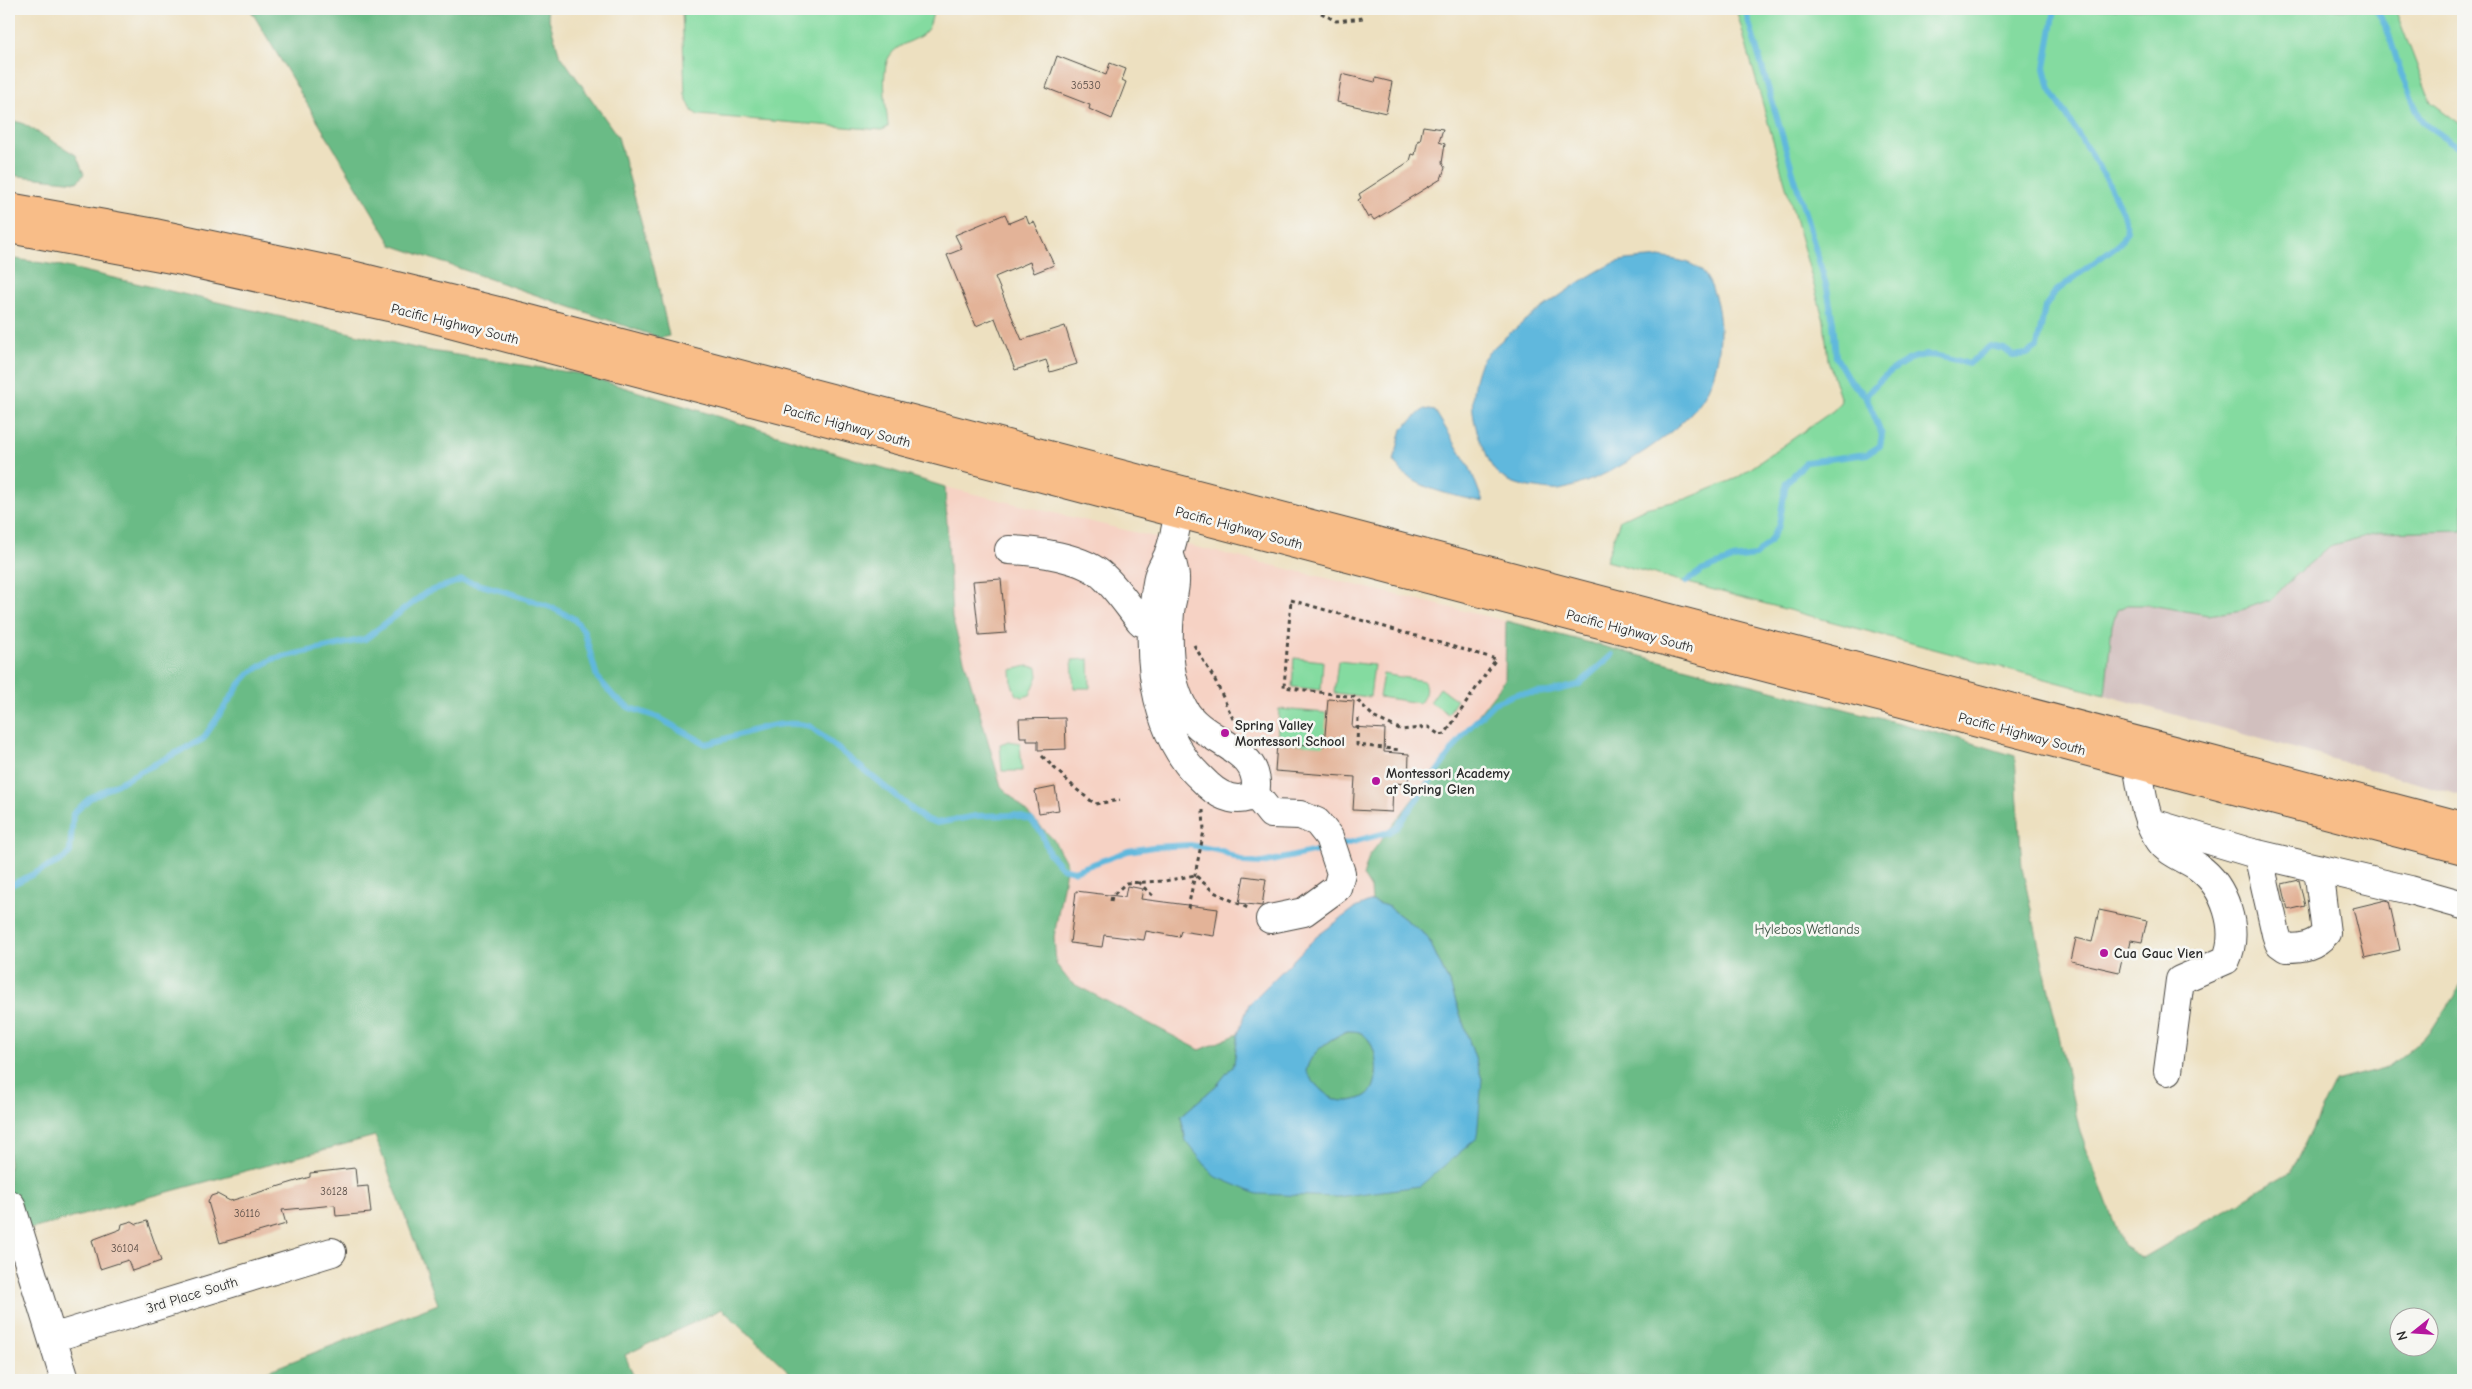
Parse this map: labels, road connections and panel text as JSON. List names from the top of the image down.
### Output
{
  "streets": {
    "main road": ["Pacific Highway South"],
    "street": ["3rd Place South"]
  },
  "parks": ["Hylebos Wetlands"],
  "places": ["Spring Valley Montessori School", "Montessori Academy at Spring Glen", "Cua Gauc Vien"],
  "house_numbers": [
    "36530",
    "36128",
    "36116",
    "36104"
  ],
  "north": "left"
}
